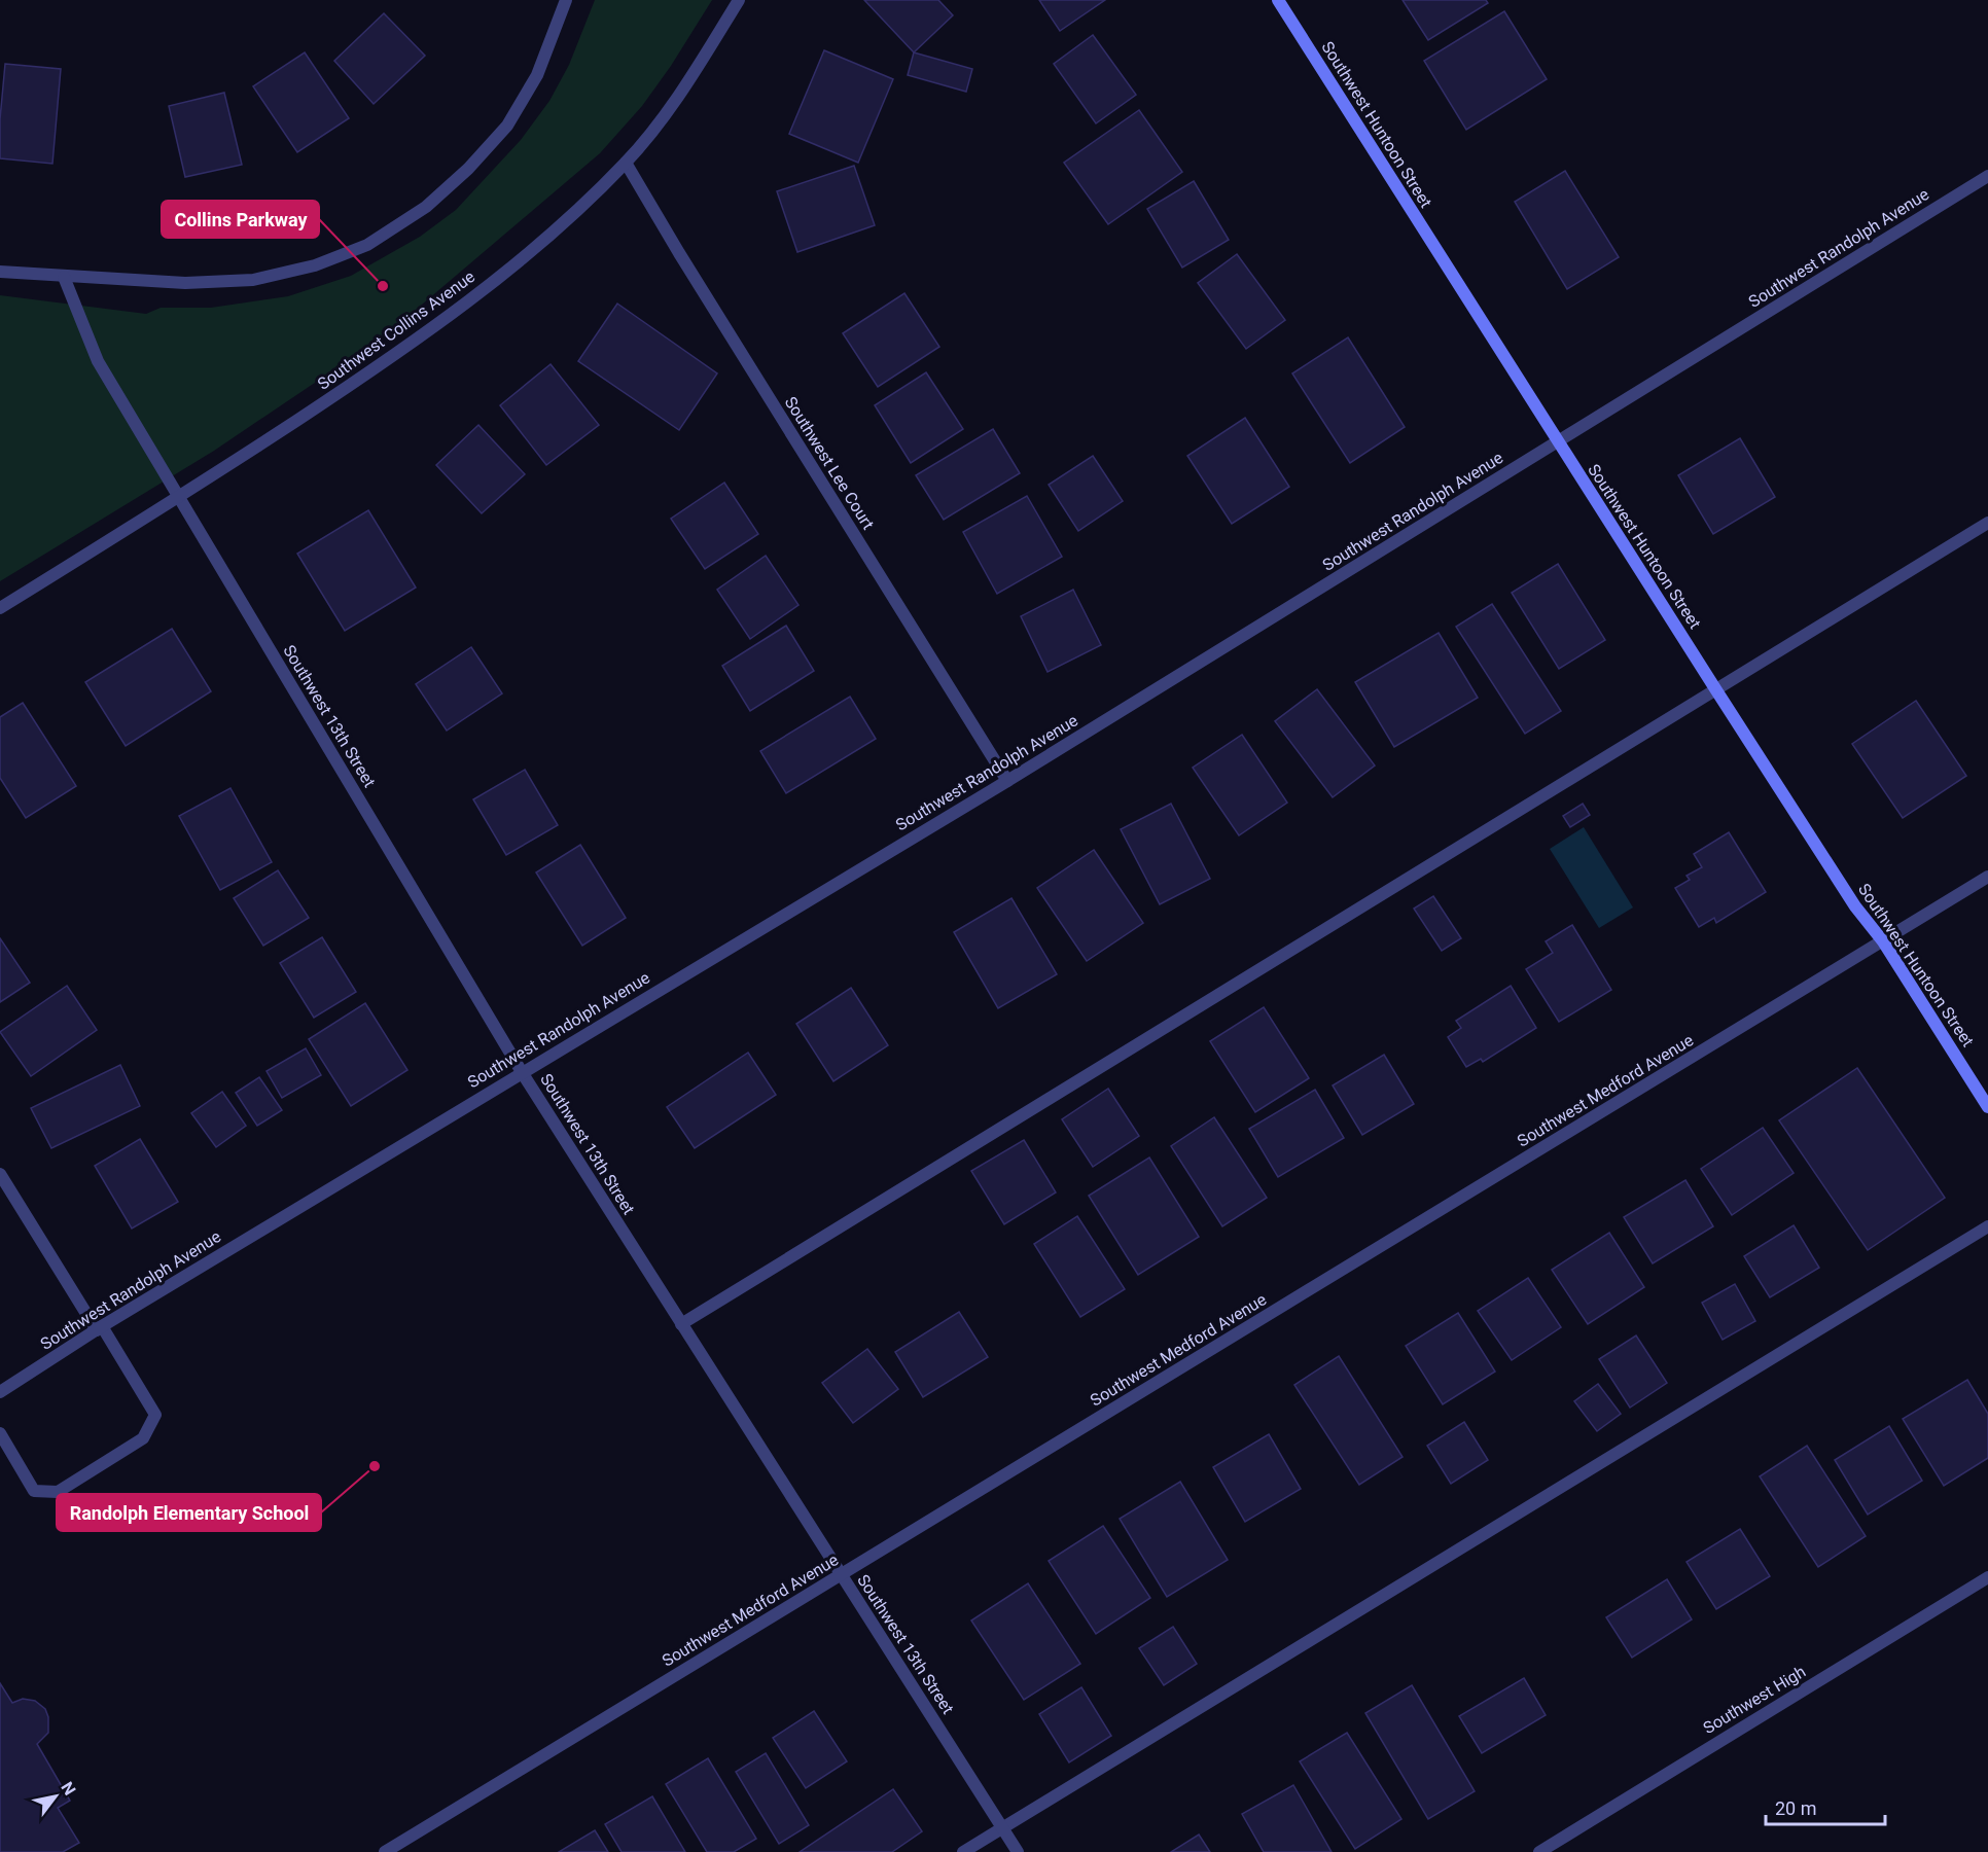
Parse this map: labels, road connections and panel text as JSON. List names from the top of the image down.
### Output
{
  "streets": {
    "main road": ["Southwest Huntoon Street"],
    "street": [
      "Southwest Randolph Avenue",
      "Southwest Collins Avenue",
      "Southwest Lee Court",
      "Southwest 13th Street",
      "Southwest Medford Avenue",
      "Southwest High"
    ]
  },
  "crossings": [
    ["Southwest Huntoon Street", "Southwest Randolph Avenue"],
    ["Southwest Huntoon Street", "Southwest Medford Avenue"],
    ["Southwest Randolph Avenue", "Southwest Lee Court"],
    ["Southwest Randolph Avenue", "Southwest 13th Street"],
    ["Southwest Collins Avenue", "Southwest Lee Court"],
    ["Southwest Collins Avenue", "Southwest 13th Street"],
    ["Southwest 13th Street", "Southwest Medford Avenue"]
  ],
  "places": ["Collins Parkway", "Randolph Elementary School"],
  "scale_bar": "20 m",
  "north": "top right"
}
